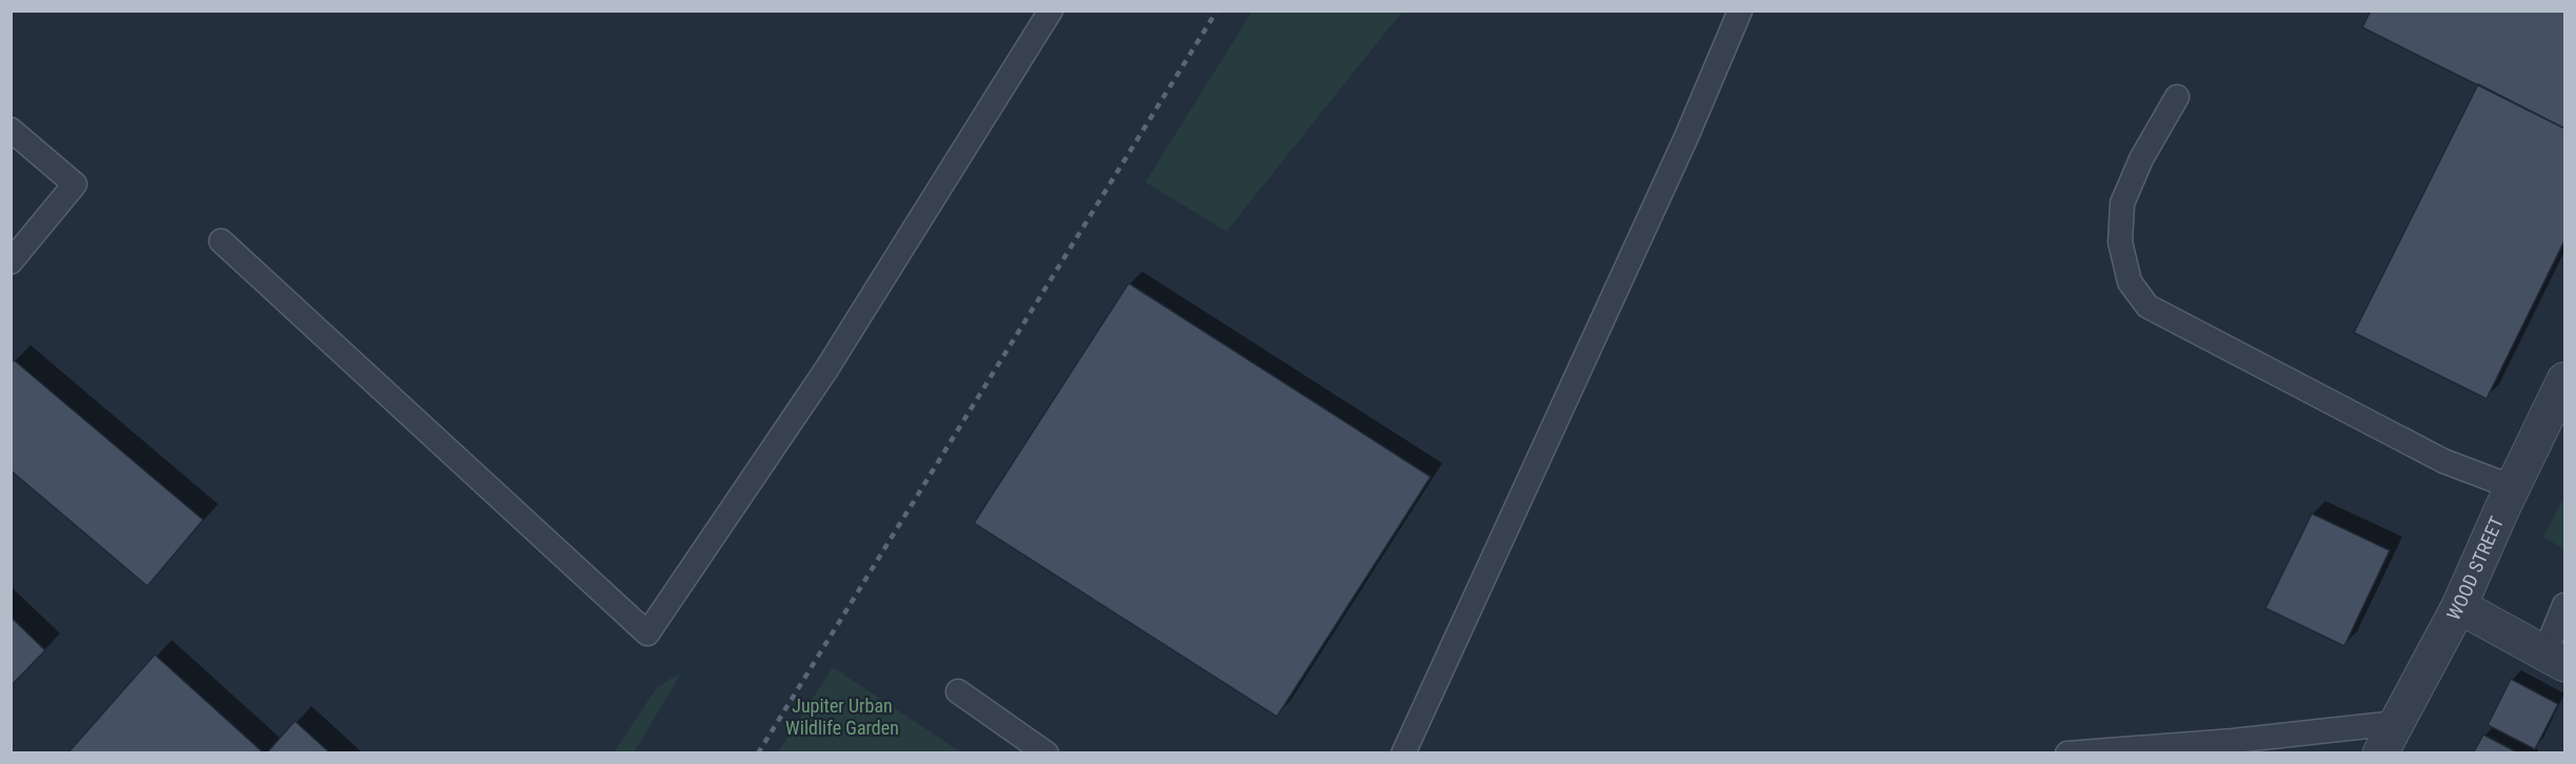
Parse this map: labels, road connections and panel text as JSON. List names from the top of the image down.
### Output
{
  "streets": {
    "street": ["WOOD STREET"]
  },
  "parks": ["Jupiter Urban Wildlife Garden"]
}
